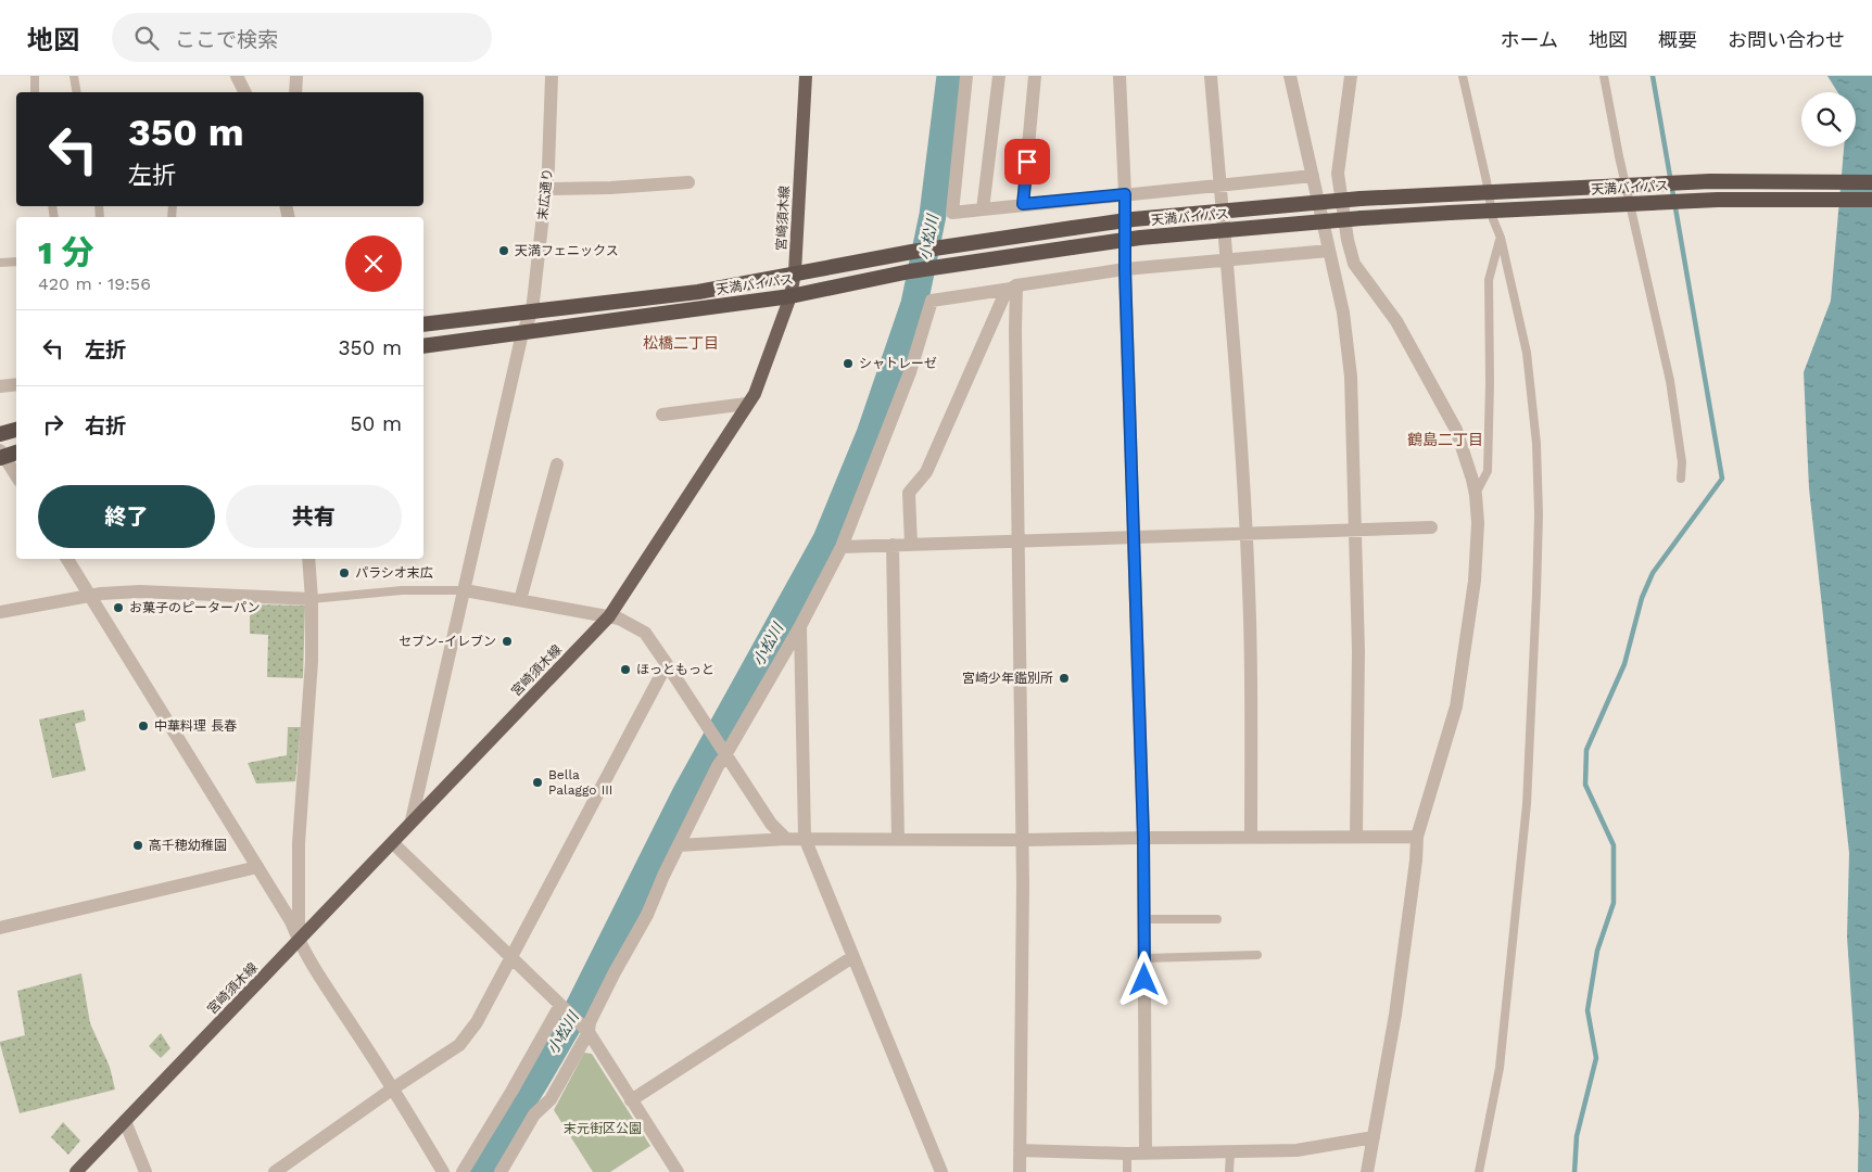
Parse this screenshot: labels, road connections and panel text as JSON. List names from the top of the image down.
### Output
{
  "streets": {
    "highway": ["天満バイパス"],
    "main road": ["宮崎須木線"],
    "street": ["末広通り"]
  },
  "crossings": [
    ["天満バイパス", "末広通り"],
    ["天満バイパス", "宮崎須木線"],
    ["末広通り", "宮崎須木線"]
  ],
  "districts": ["松橋二丁目", "鶴島二丁目"],
  "water": ["小松川"],
  "parks": ["末元街区公園"],
  "places": [
    "天満フェニックス",
    "シャトレーゼ",
    "パラシオ末広",
    "お菓子のピーターパン",
    "セブン-イレブン",
    "ほっともっと",
    "宮崎少年鑑別所",
    "中華料理 長春",
    "Bella Palaggo III",
    "高千穂幼稚園"
  ],
  "page": {
    "header": "地図",
    "search": "ここで検索",
    "nav": [
      "ホーム",
      "地図",
      "概要",
      "お問い合わせ"
    ],
    "turn": ["350 m", "左折"],
    "heading": ["1 分", "420 m · 19:56"],
    "list": [
      {
        "name": "左折",
        "value": "350 m"
      },
      {
        "name": "右折",
        "value": "50 m"
      }
    ],
    "buttons": ["終了", "共有"]
  }
}
